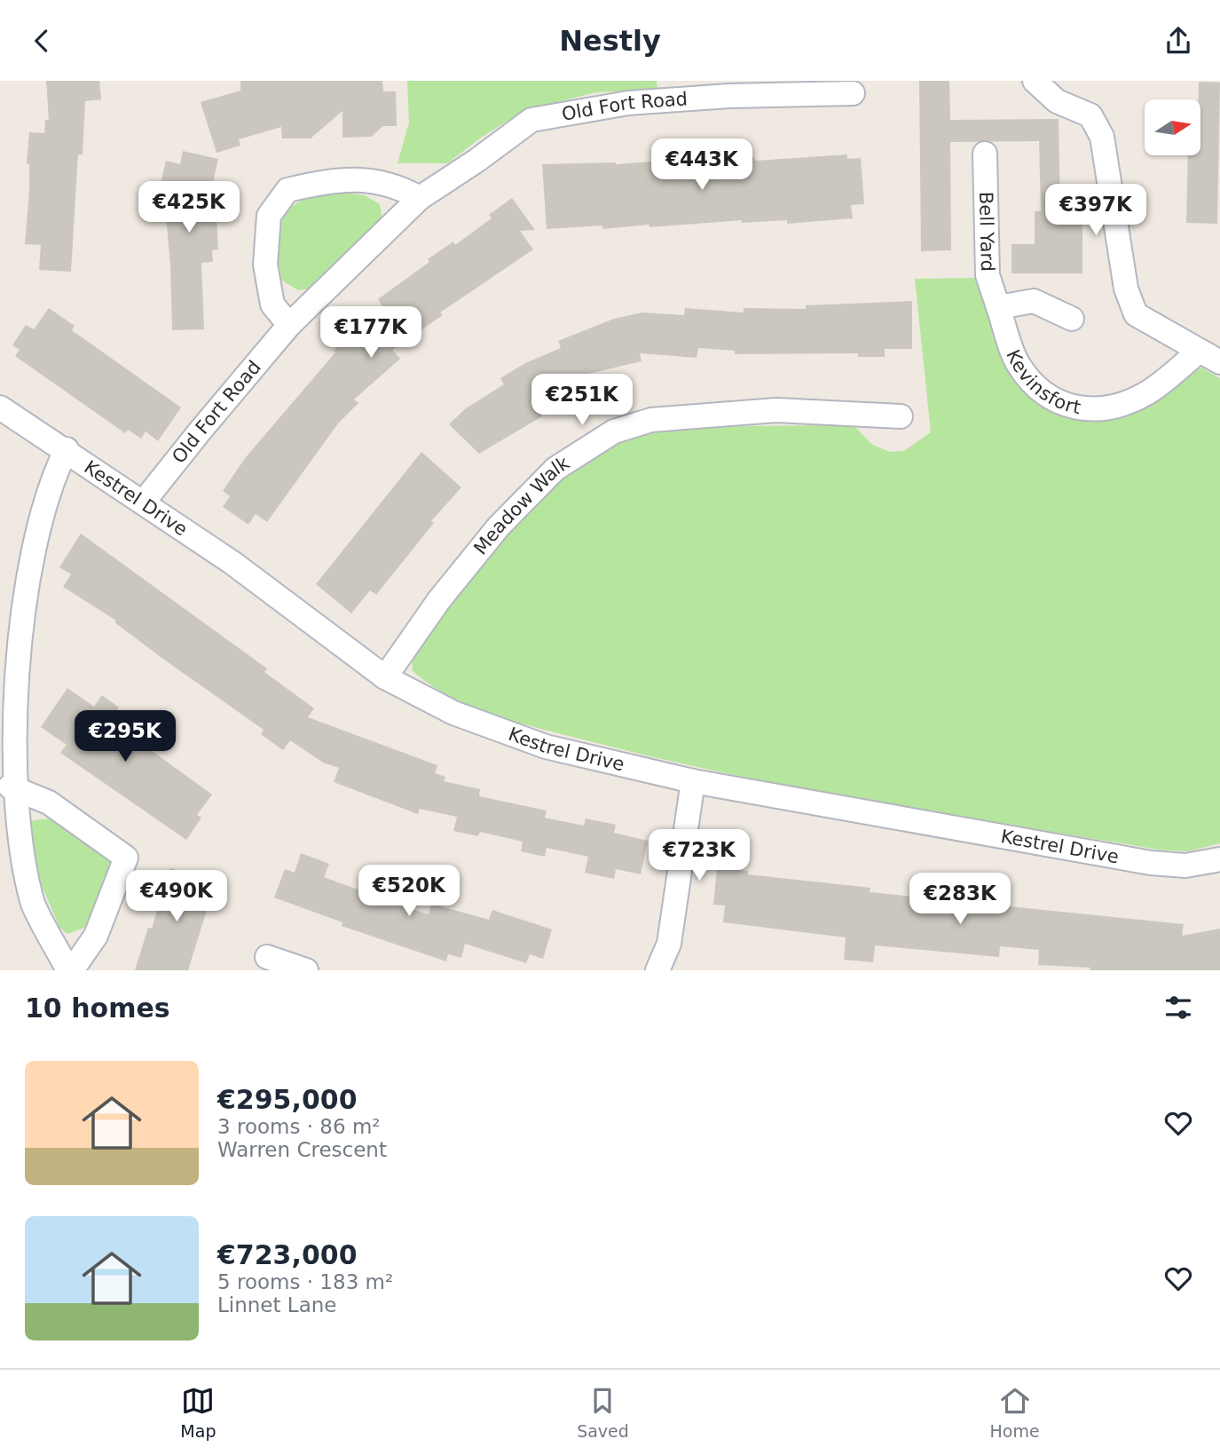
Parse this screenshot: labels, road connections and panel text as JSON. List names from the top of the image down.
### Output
{
  "streets": {
    "street": [
      "Old Fort Road",
      "Bell Yard",
      "Kevinsfort",
      "Kestrel Drive",
      "Meadow Walk"
    ]
  },
  "crossings": [
    ["Old Fort Road", "Kestrel Drive"],
    ["Bell Yard", "Kevinsfort"],
    ["Kestrel Drive", "Meadow Walk"]
  ],
  "north": "right",
  "page": {
    "header": "Nestly",
    "price": [
      "€443K",
      "€425K",
      "€397K",
      "€177K",
      "€251K",
      "€295K",
      "€723K",
      "€520K",
      "€490K",
      "€283K"
    ],
    "heading": "10 homes",
    "list": [
      {
        "name": "€295,000",
        "note": "3 rooms · 86 m² · Warren Crescent"
      },
      {
        "name": "€723,000",
        "note": "5 rooms · 183 m² · Linnet Lane"
      }
    ],
    "tabs": ["Map", "Saved", "Home"]
  }
}
